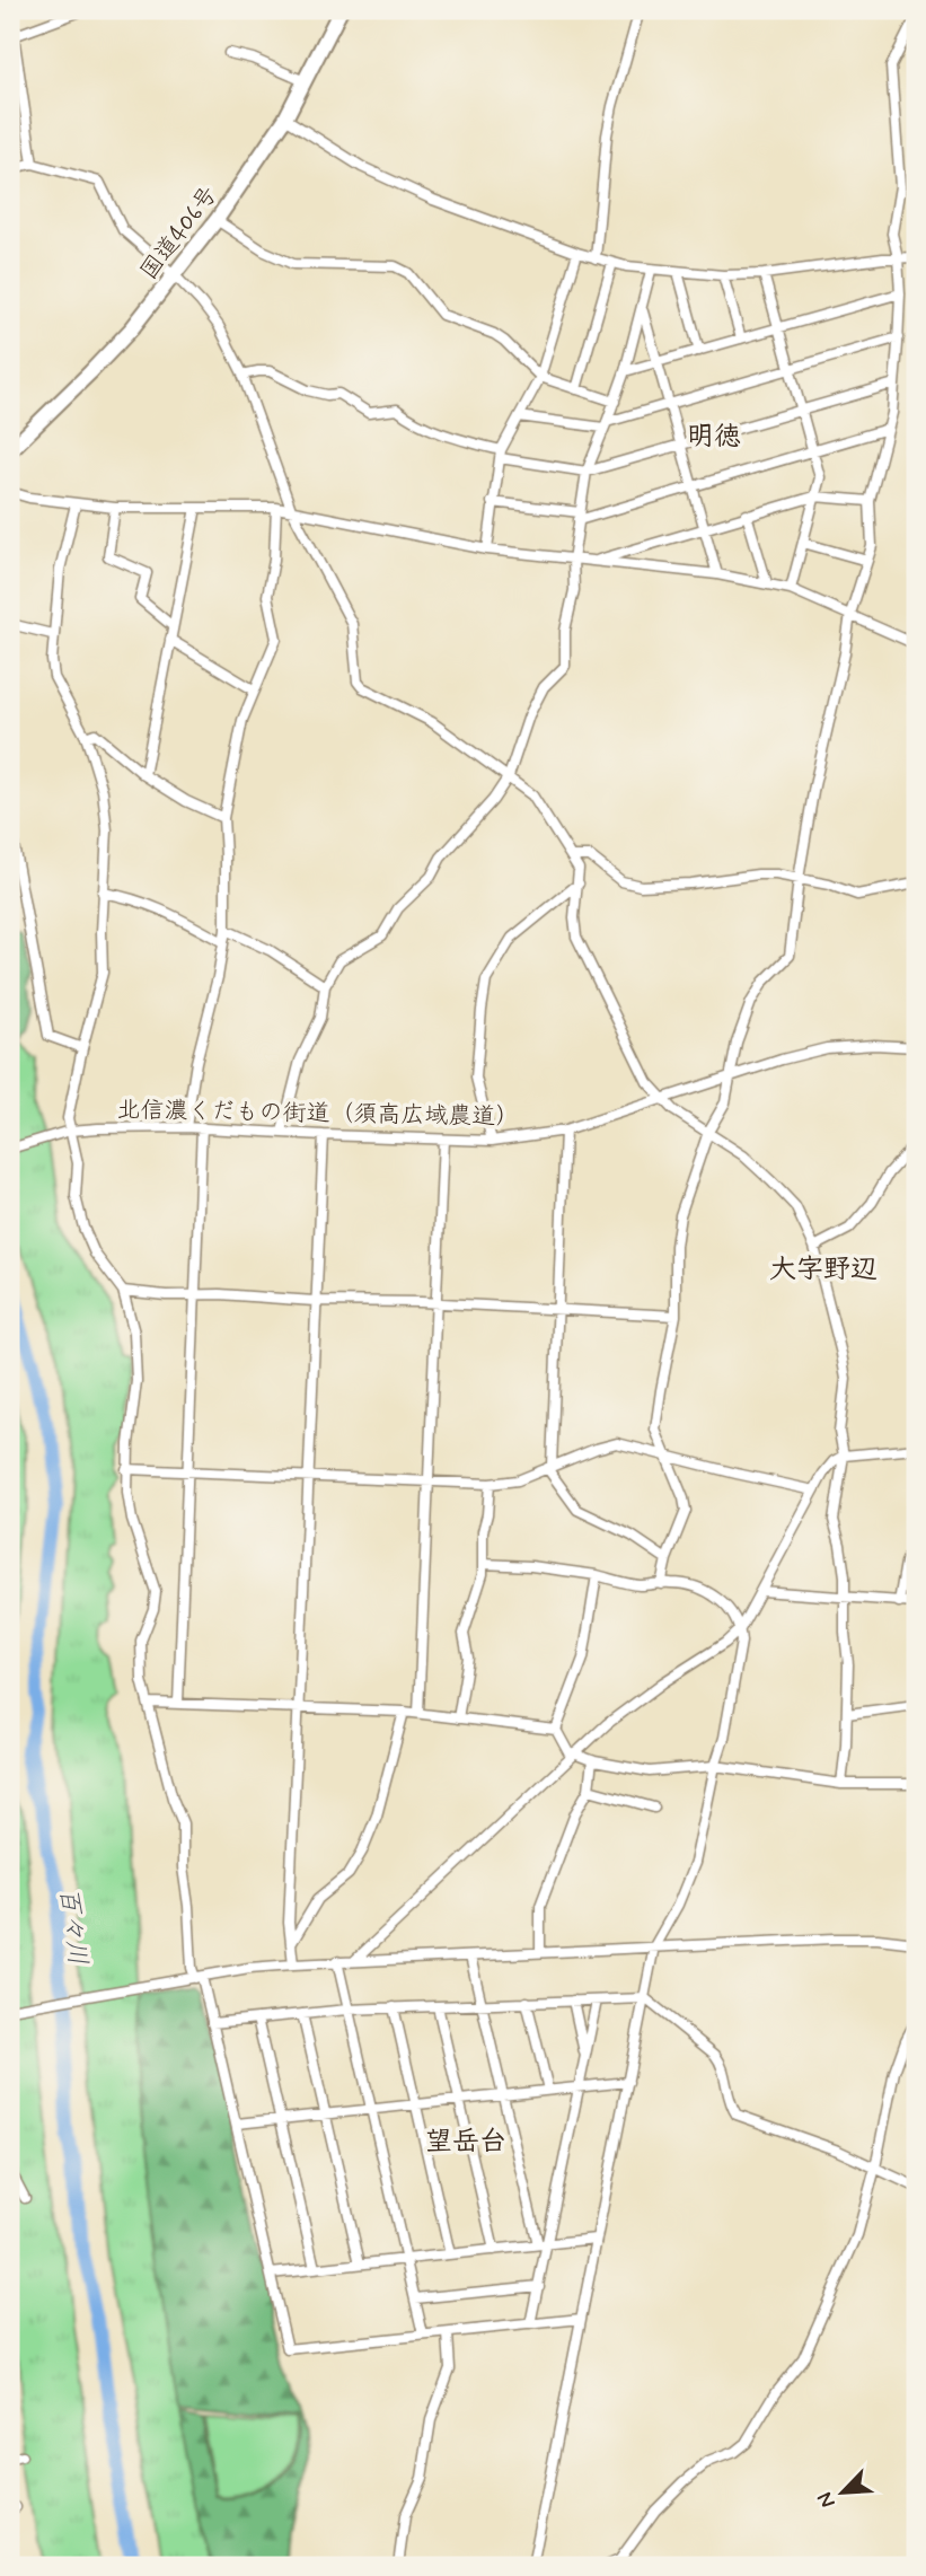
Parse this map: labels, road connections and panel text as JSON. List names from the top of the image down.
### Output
{
  "streets": {
    "highway": ["国道406号"],
    "street": ["北信濃くだもの街道（須高広域農道）"]
  },
  "districts": ["明徳", "大字野辺", "望岳台"],
  "water": ["百々川"],
  "north": "bottom left"
}
